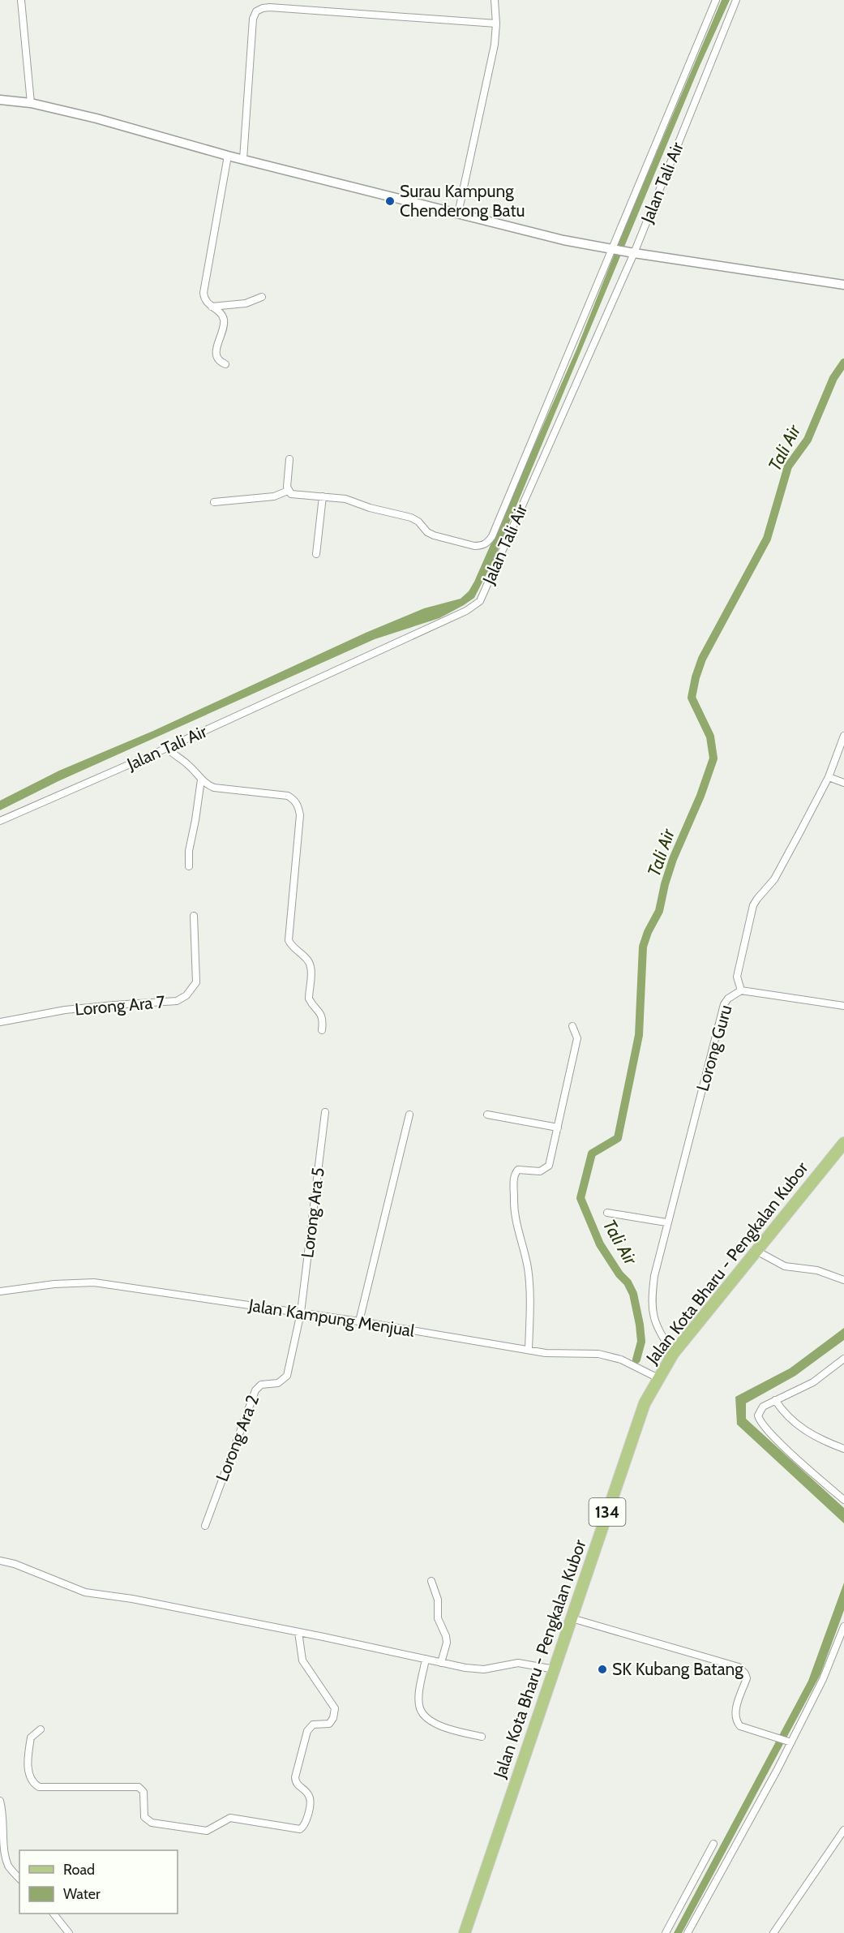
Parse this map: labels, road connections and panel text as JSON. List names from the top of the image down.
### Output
{
  "streets": {
    "main road": ["Jalan Kota Bharu - Pengkalan Kubor", "134"],
    "street": [
      "Jalan Tali Air",
      "Lorong Ara 7",
      "Lorong Guru",
      "Lorong Ara 5",
      "Jalan Kampung Menjual",
      "Lorong Ara 2"
    ]
  },
  "crossings": [
    ["Lorong Guru", "Jalan Kota Bharu - Pengkalan Kubor"],
    ["Lorong Ara 5", "Jalan Kampung Menjual"],
    ["Lorong Ara 5", "Lorong Ara 2"],
    ["Jalan Kota Bharu - Pengkalan Kubor", "Jalan Kampung Menjual"],
    ["Jalan Kampung Menjual", "Lorong Ara 2"]
  ],
  "water": ["Tali Air"],
  "places": ["Surau Kampung Chenderong Batu", "SK Kubang Batang"],
  "legend": ["Road", "Water"]
}
